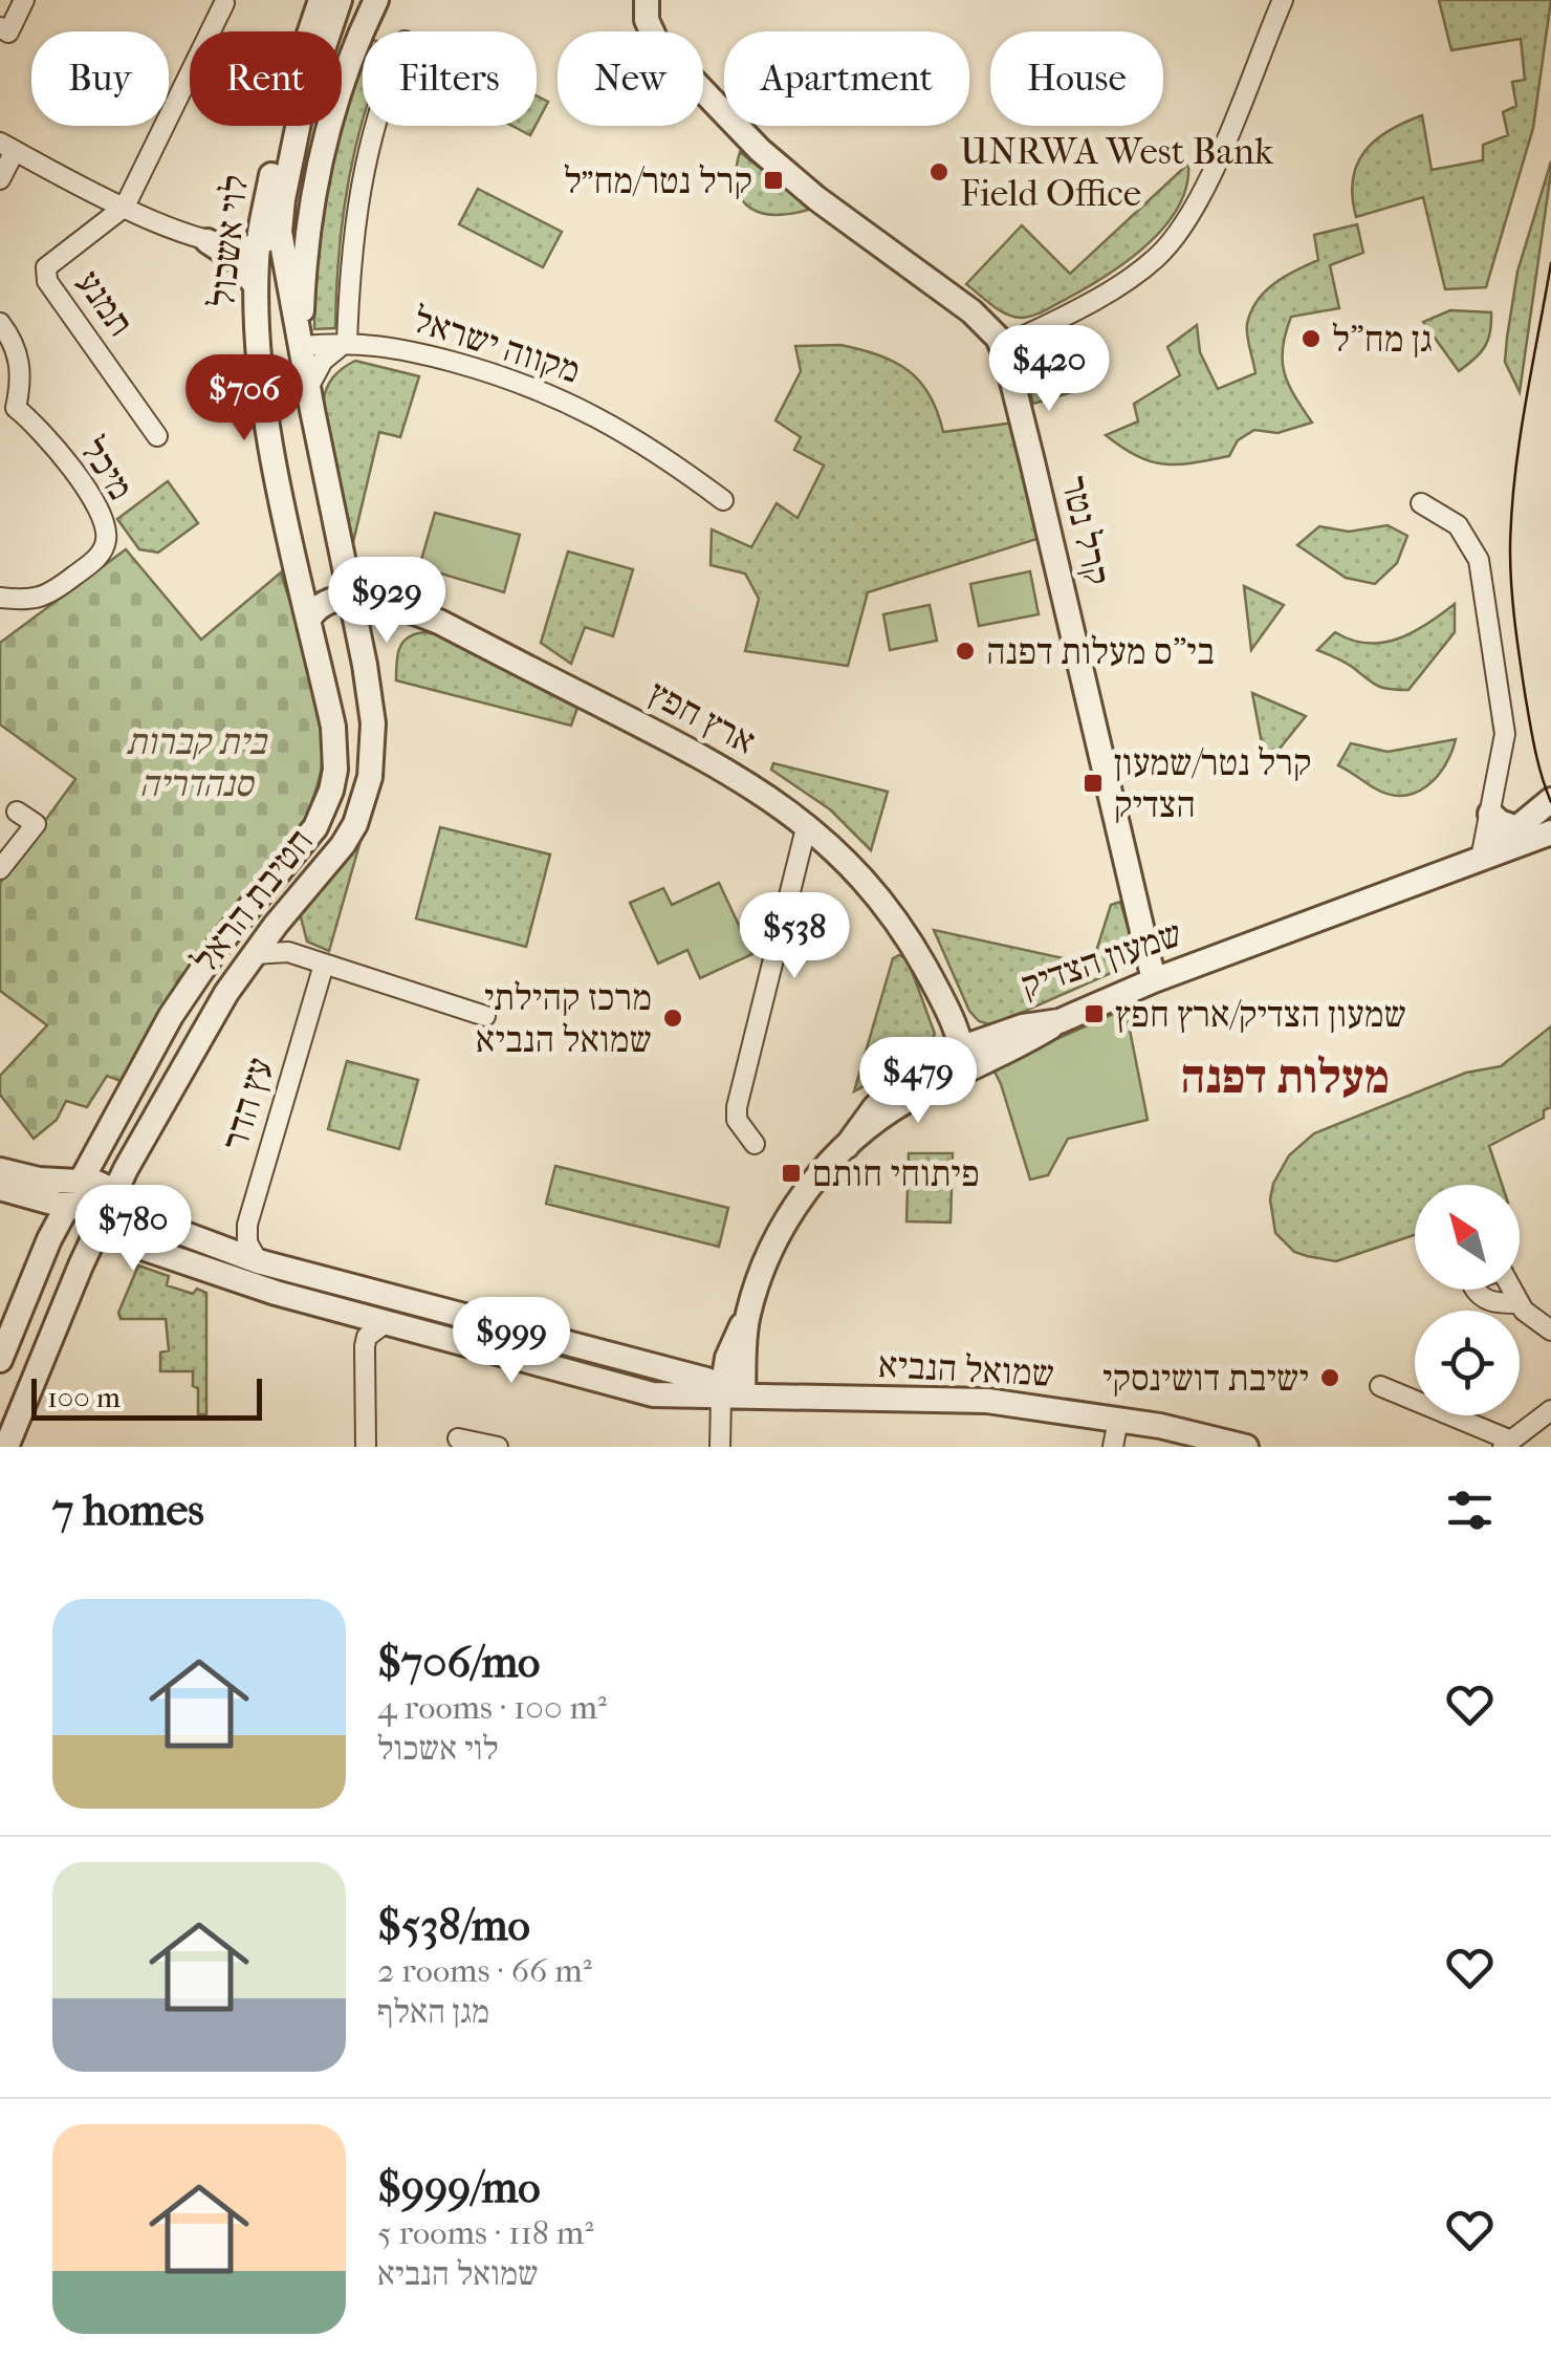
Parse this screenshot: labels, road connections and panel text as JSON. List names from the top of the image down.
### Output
{
  "streets": {
    "street": [
      "לוי אשכול",
      "תמנע",
      "מקווה ישראל",
      "מיכל",
      "קרל נטר",
      "ארץ חפץ",
      "חטיבת הראל",
      "שמעון הצדיק",
      "עץ הדר",
      "שמואל הנביא"
    ]
  },
  "crossings": [
    ["לוי אשכול", "מקווה ישראל"],
    ["לוי אשכול", "ארץ חפץ"],
    ["לוי אשכול", "חטיבת הראל"],
    ["קרל נטר", "שמעון הצדיק"],
    ["ארץ חפץ", "חטיבת הראל"],
    ["ארץ חפץ", "שמעון הצדיק"],
    ["חטיבת הראל", "שמואל הנביא"],
    ["שמעון הצדיק", "שמואל הנביא"],
    ["עץ הדר", "שמואל הנביא"]
  ],
  "districts": ["מעלות דפנה"],
  "parks": ["בית קברות סנהדריה"],
  "places": {
    "other": [
      "UNRWA West Bank Field Office",
      "גן מח\"ל",
      "בי\"ס מעלות דפנה",
      "מרכז קהילתי שמואל הנביא",
      "ישיבת דושינסקי"
    ],
    "transit": [
      "קרל נטר/מח״ל",
      "קרל נטר/שמעון הצדיק",
      "שמעון הצדיק/ארץ חפץ",
      "פיתוחי חותם"
    ]
  },
  "scale_bar": "100 m",
  "north": "top left",
  "page": {
    "chip": [
      "Buy",
      "Rent",
      "Filters",
      "New",
      "Apartment",
      "House"
    ],
    "price": [
      "$420",
      "$706",
      "$929",
      "$538",
      "$479",
      "$780",
      "$999"
    ],
    "scale": "100 m",
    "heading": "7 homes",
    "list": [
      {
        "name": "$706/mo",
        "note": "4 rooms · 100 m² · לוי אשכול"
      },
      {
        "name": "$538/mo",
        "note": "2 rooms · 66 m² · מגן האלף"
      },
      {
        "name": "$999/mo",
        "note": "5 rooms · 118 m² · שמואל הנביא"
      }
    ]
  }
}
